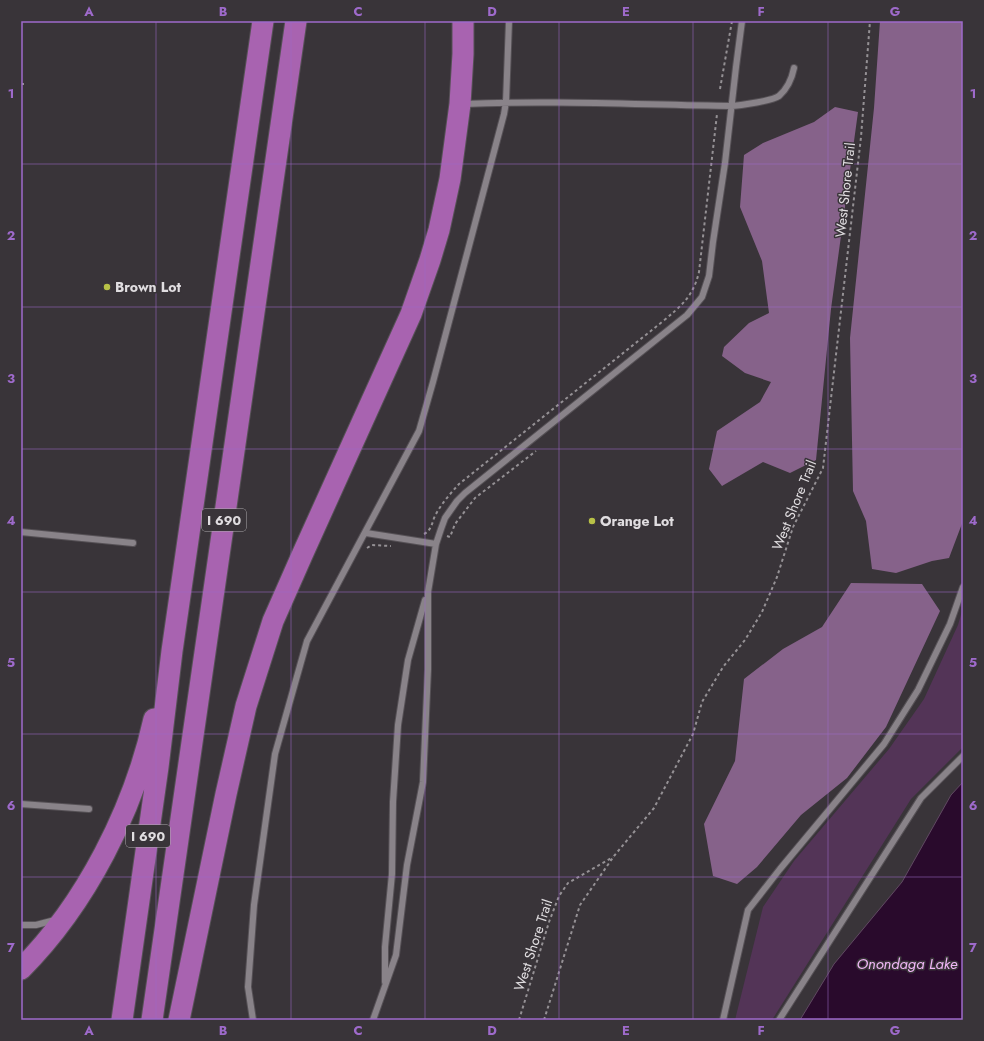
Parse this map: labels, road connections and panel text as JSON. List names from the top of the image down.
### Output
{
  "streets": {
    "highway": ["I 690"],
    "path": ["West Shore Trail"]
  },
  "water": ["Onondaga Lake"],
  "places": ["Brown Lot", "Orange Lot"],
  "grid": {
    "columns": [
      "A",
      "B",
      "C",
      "D",
      "E",
      "F",
      "G"
    ],
    "rows": [
      "1",
      "2",
      "3",
      "4",
      "5",
      "6",
      "7"
    ]
  }
}
